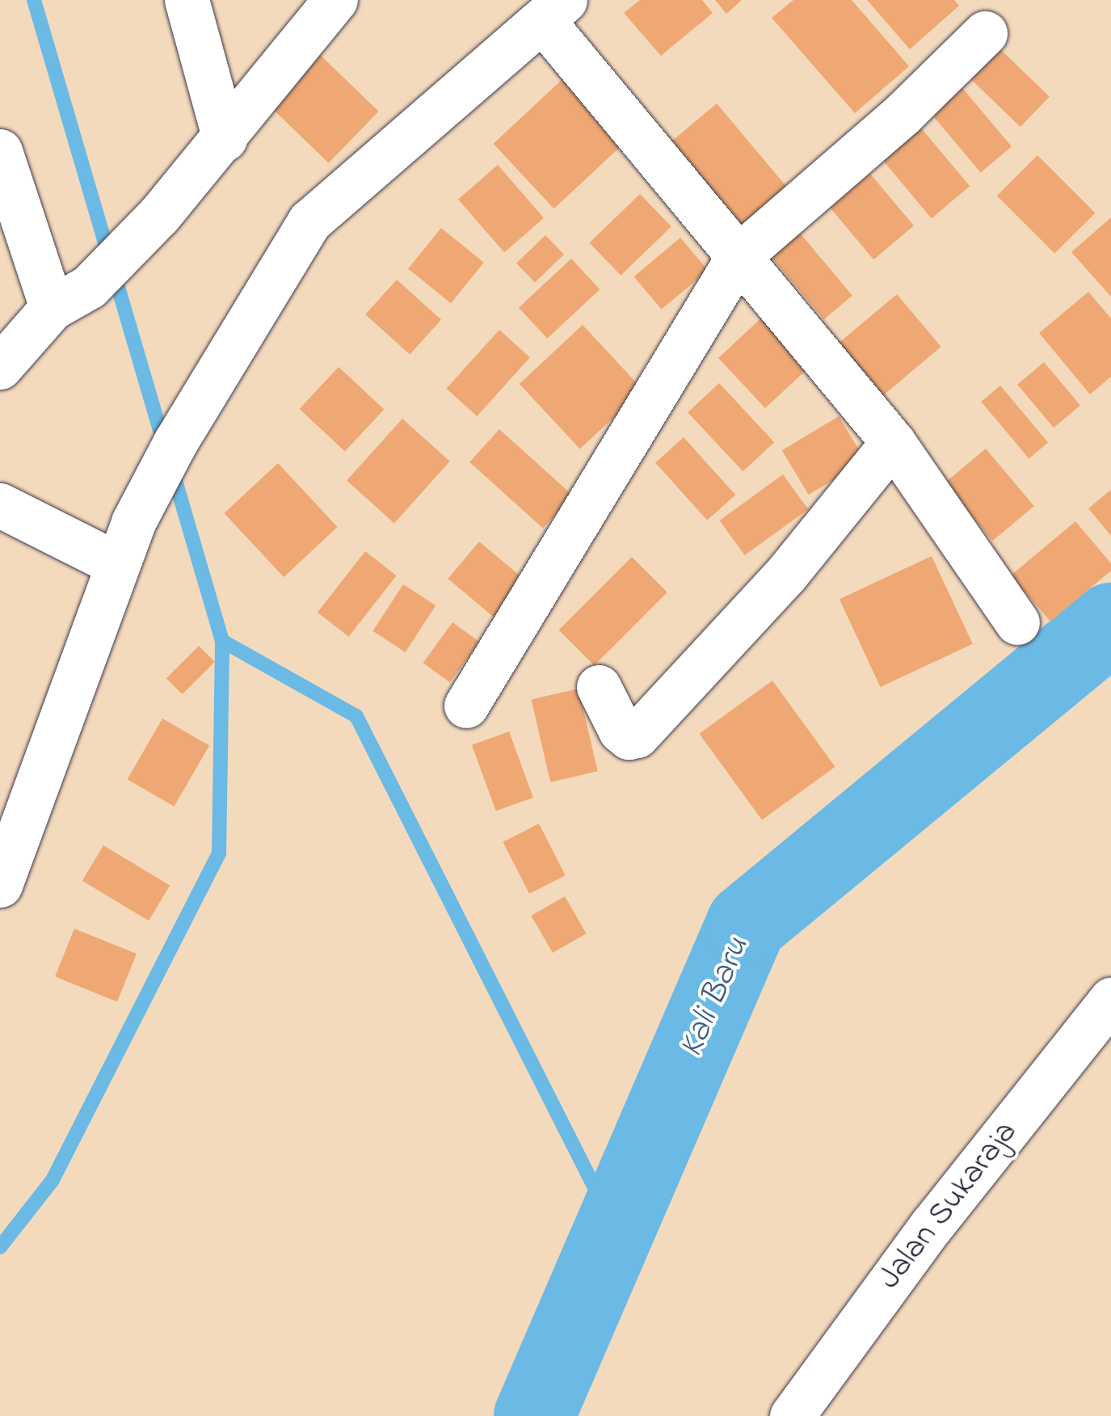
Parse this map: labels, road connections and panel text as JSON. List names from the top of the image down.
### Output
{
  "streets": {
    "street": ["Jalan Sukaraja"]
  },
  "water": ["Kali Baru"]
}
